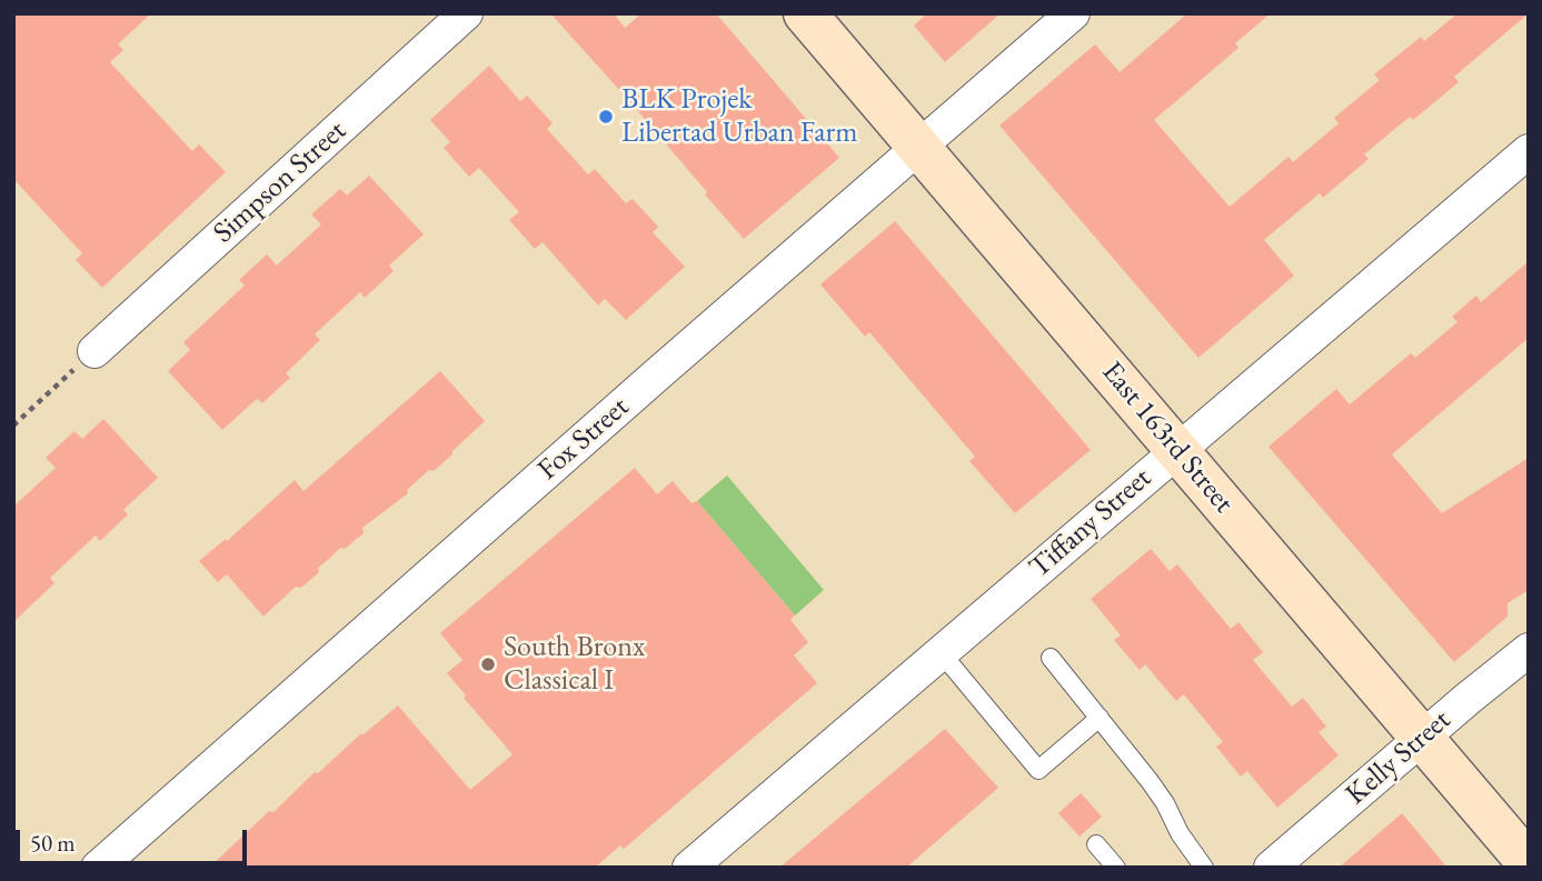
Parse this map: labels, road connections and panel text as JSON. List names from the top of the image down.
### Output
{
  "streets": {
    "main road": ["East 163rd Street"],
    "street": [
      "Simpson Street",
      "Fox Street",
      "Tiffany Street",
      "Kelly Street"
    ]
  },
  "crossings": [
    ["East 163rd Street", "Fox Street"],
    ["East 163rd Street", "Tiffany Street"],
    ["East 163rd Street", "Kelly Street"]
  ],
  "places": ["BLK Projek Libertad Urban Farm", "South Bronx Classical I"],
  "scale_bar": "50 m"
}
